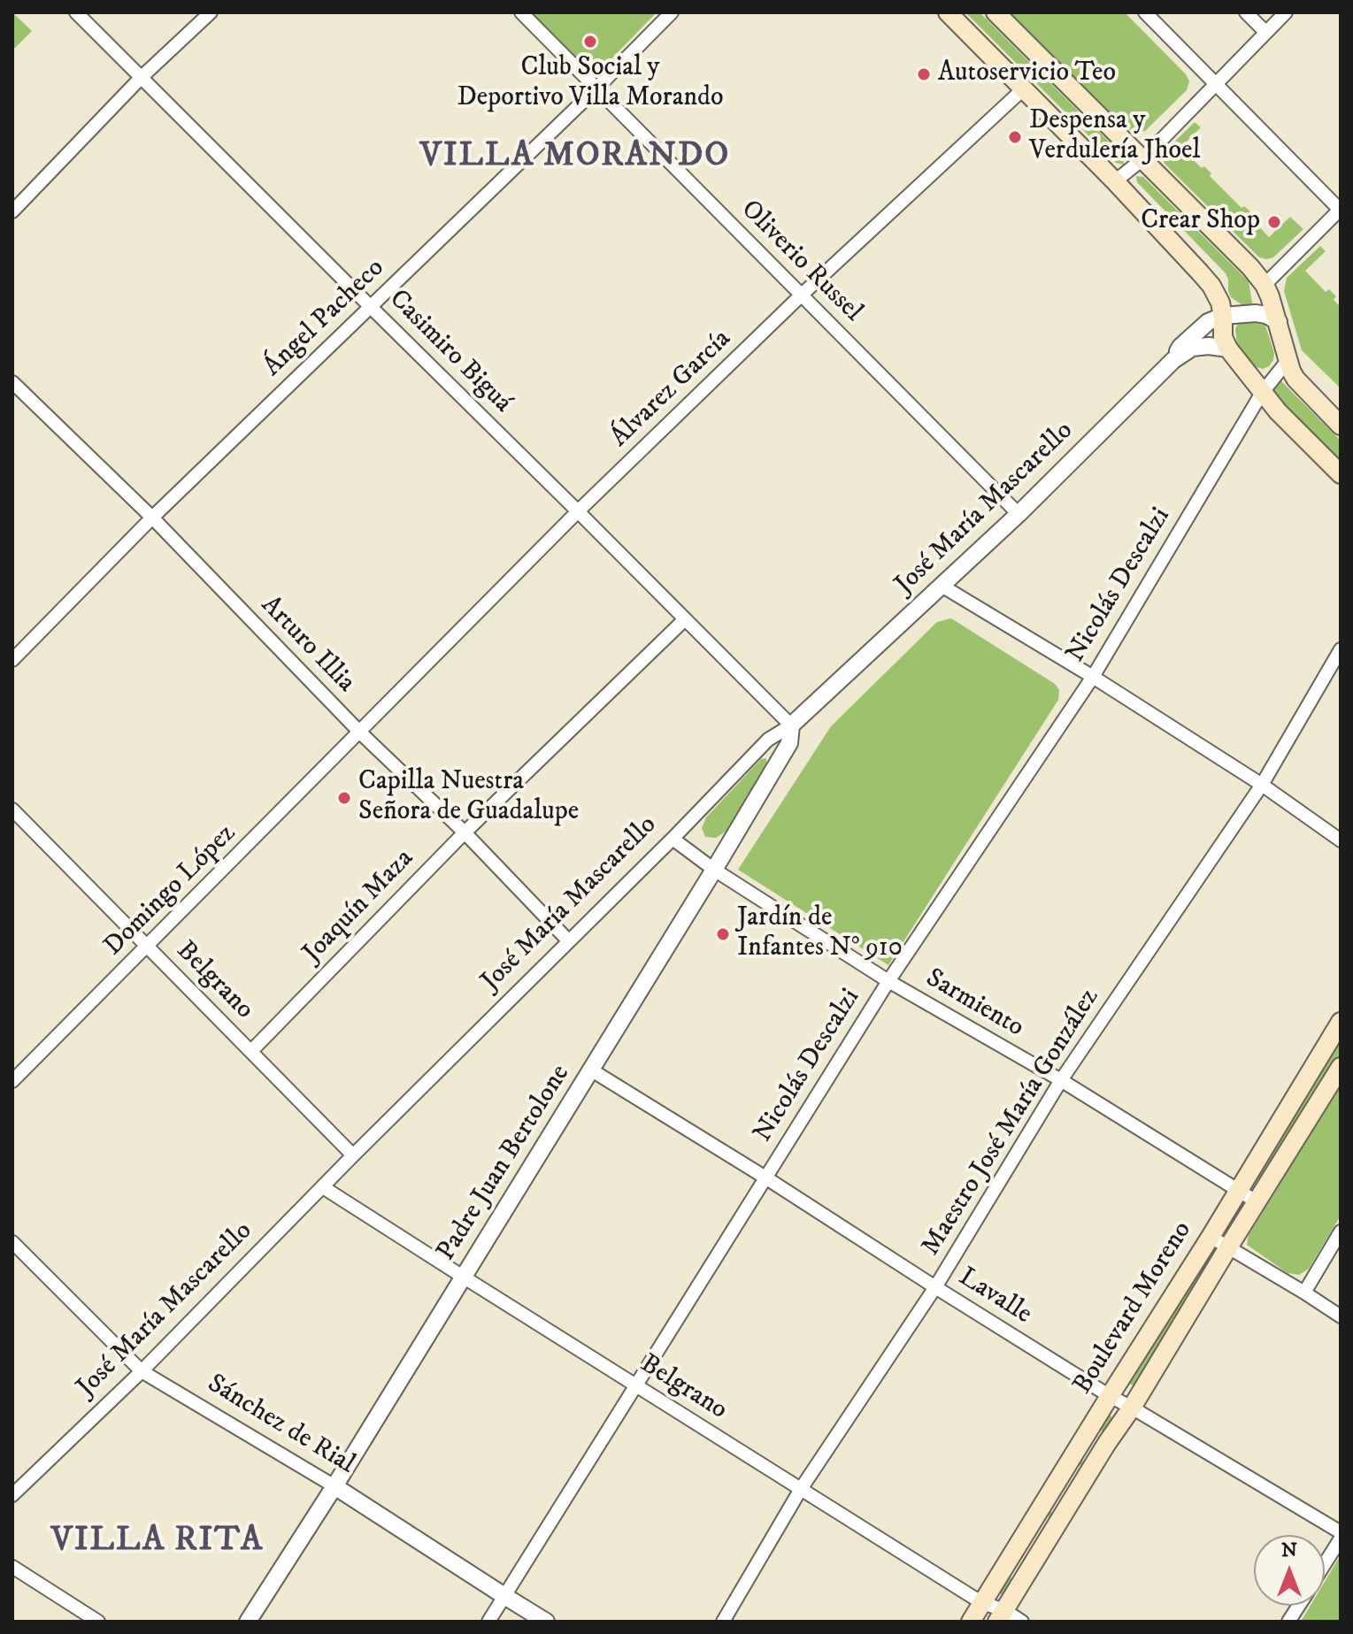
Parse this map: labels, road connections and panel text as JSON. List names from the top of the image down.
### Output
{
  "streets": {
    "main road": ["Boulevard Moreno"],
    "street": [
      "Oliverio Russel",
      "Ángel Pacheco",
      "Casimiro Biguá",
      "Álvarez García",
      "José María Mascarello",
      "Nicolás Descalzi",
      "Arturo Illia",
      "Domingo López",
      "Joaquín Maza",
      "Belgrano",
      "Sarmiento",
      "Maestro José María González",
      "Padre Juan Bertolone",
      "Lavalle",
      "Sánchez de Rial"
    ]
  },
  "crossings": [
    ["Oliverio Russel", "Ángel Pacheco"],
    ["Oliverio Russel", "Álvarez García"],
    ["Oliverio Russel", "José María Mascarello"],
    ["Ángel Pacheco", "Casimiro Biguá"],
    ["Ángel Pacheco", "Arturo Illia"],
    ["Casimiro Biguá", "Álvarez García"],
    ["Casimiro Biguá", "José María Mascarello"],
    ["Casimiro Biguá", "Joaquín Maza"],
    ["Casimiro Biguá", "Padre Juan Bertolone"],
    ["Álvarez García", "Arturo Illia"],
    ["Álvarez García", "Domingo López"],
    ["José María Mascarello", "Arturo Illia"],
    ["José María Mascarello", "Belgrano"],
    ["José María Mascarello", "Sarmiento"],
    ["José María Mascarello", "Padre Juan Bertolone"],
    ["José María Mascarello", "Sánchez de Rial"],
    ["Nicolás Descalzi", "Belgrano"],
    ["Nicolás Descalzi", "Sarmiento"],
    ["Nicolás Descalzi", "Lavalle"],
    ["Nicolás Descalzi", "Sánchez de Rial"],
    ["Arturo Illia", "Domingo López"],
    ["Arturo Illia", "Joaquín Maza"],
    ["Domingo López", "Belgrano"],
    ["Joaquín Maza", "Belgrano"],
    ["Belgrano", "Maestro José María González"],
    ["Belgrano", "Padre Juan Bertolone"],
    ["Belgrano", "Boulevard Moreno"],
    ["Sarmiento", "Maestro José María González"],
    ["Sarmiento", "Padre Juan Bertolone"],
    ["Sarmiento", "Boulevard Moreno"],
    ["Maestro José María González", "Lavalle"],
    ["Padre Juan Bertolone", "Lavalle"],
    ["Padre Juan Bertolone", "Sánchez de Rial"],
    ["Lavalle", "Boulevard Moreno"]
  ],
  "districts": ["VILLA MORANDO", "VILLA RITA"],
  "places": [
    "Club Social y Deportivo Villa Morando",
    "Autoservicio Teo",
    "Despensa y Verdulería Jhoel",
    "Crear Shop",
    "Capilla Nuestra Señora de Guadalupe",
    "Jardín de Infantes N° 910"
  ],
  "north": "top"
}
